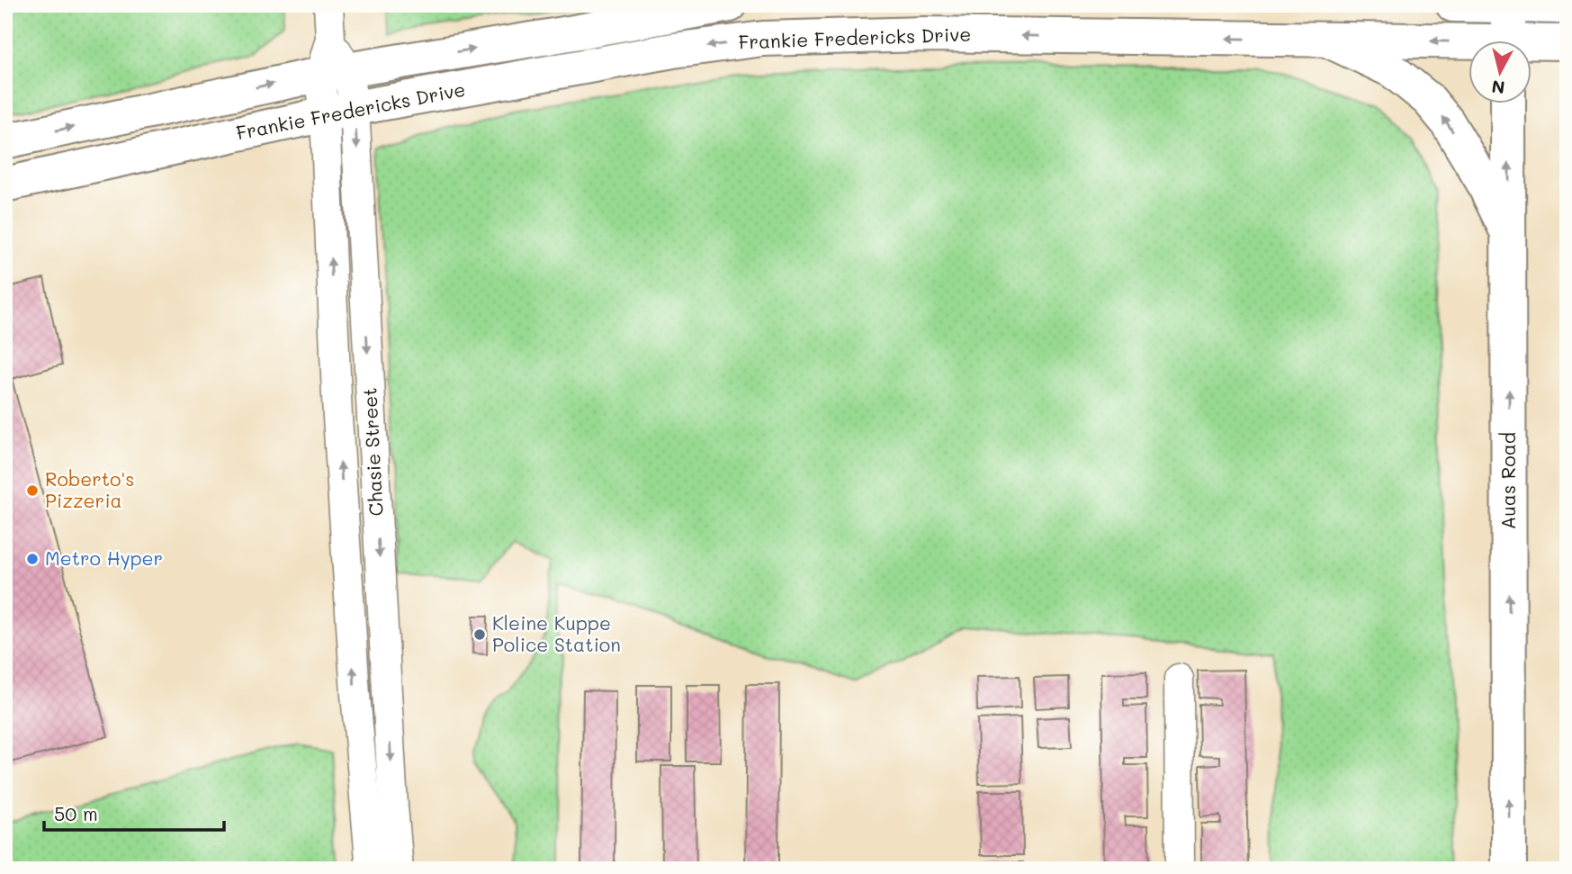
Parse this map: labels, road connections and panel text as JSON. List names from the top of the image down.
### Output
{
  "streets": {
    "main road": ["Frankie Fredericks Drive", "Auas Road"],
    "street": ["Chasie Street"]
  },
  "crossings": [
    ["Frankie Fredericks Drive", "Chasie Street"]
  ],
  "one_way": ["Auas Road"],
  "places": ["Roberto's Pizzeria", "Metro Hyper", "Kleine Kuppe Police Station"],
  "scale_bar": "50 m",
  "north": "bottom"
}
